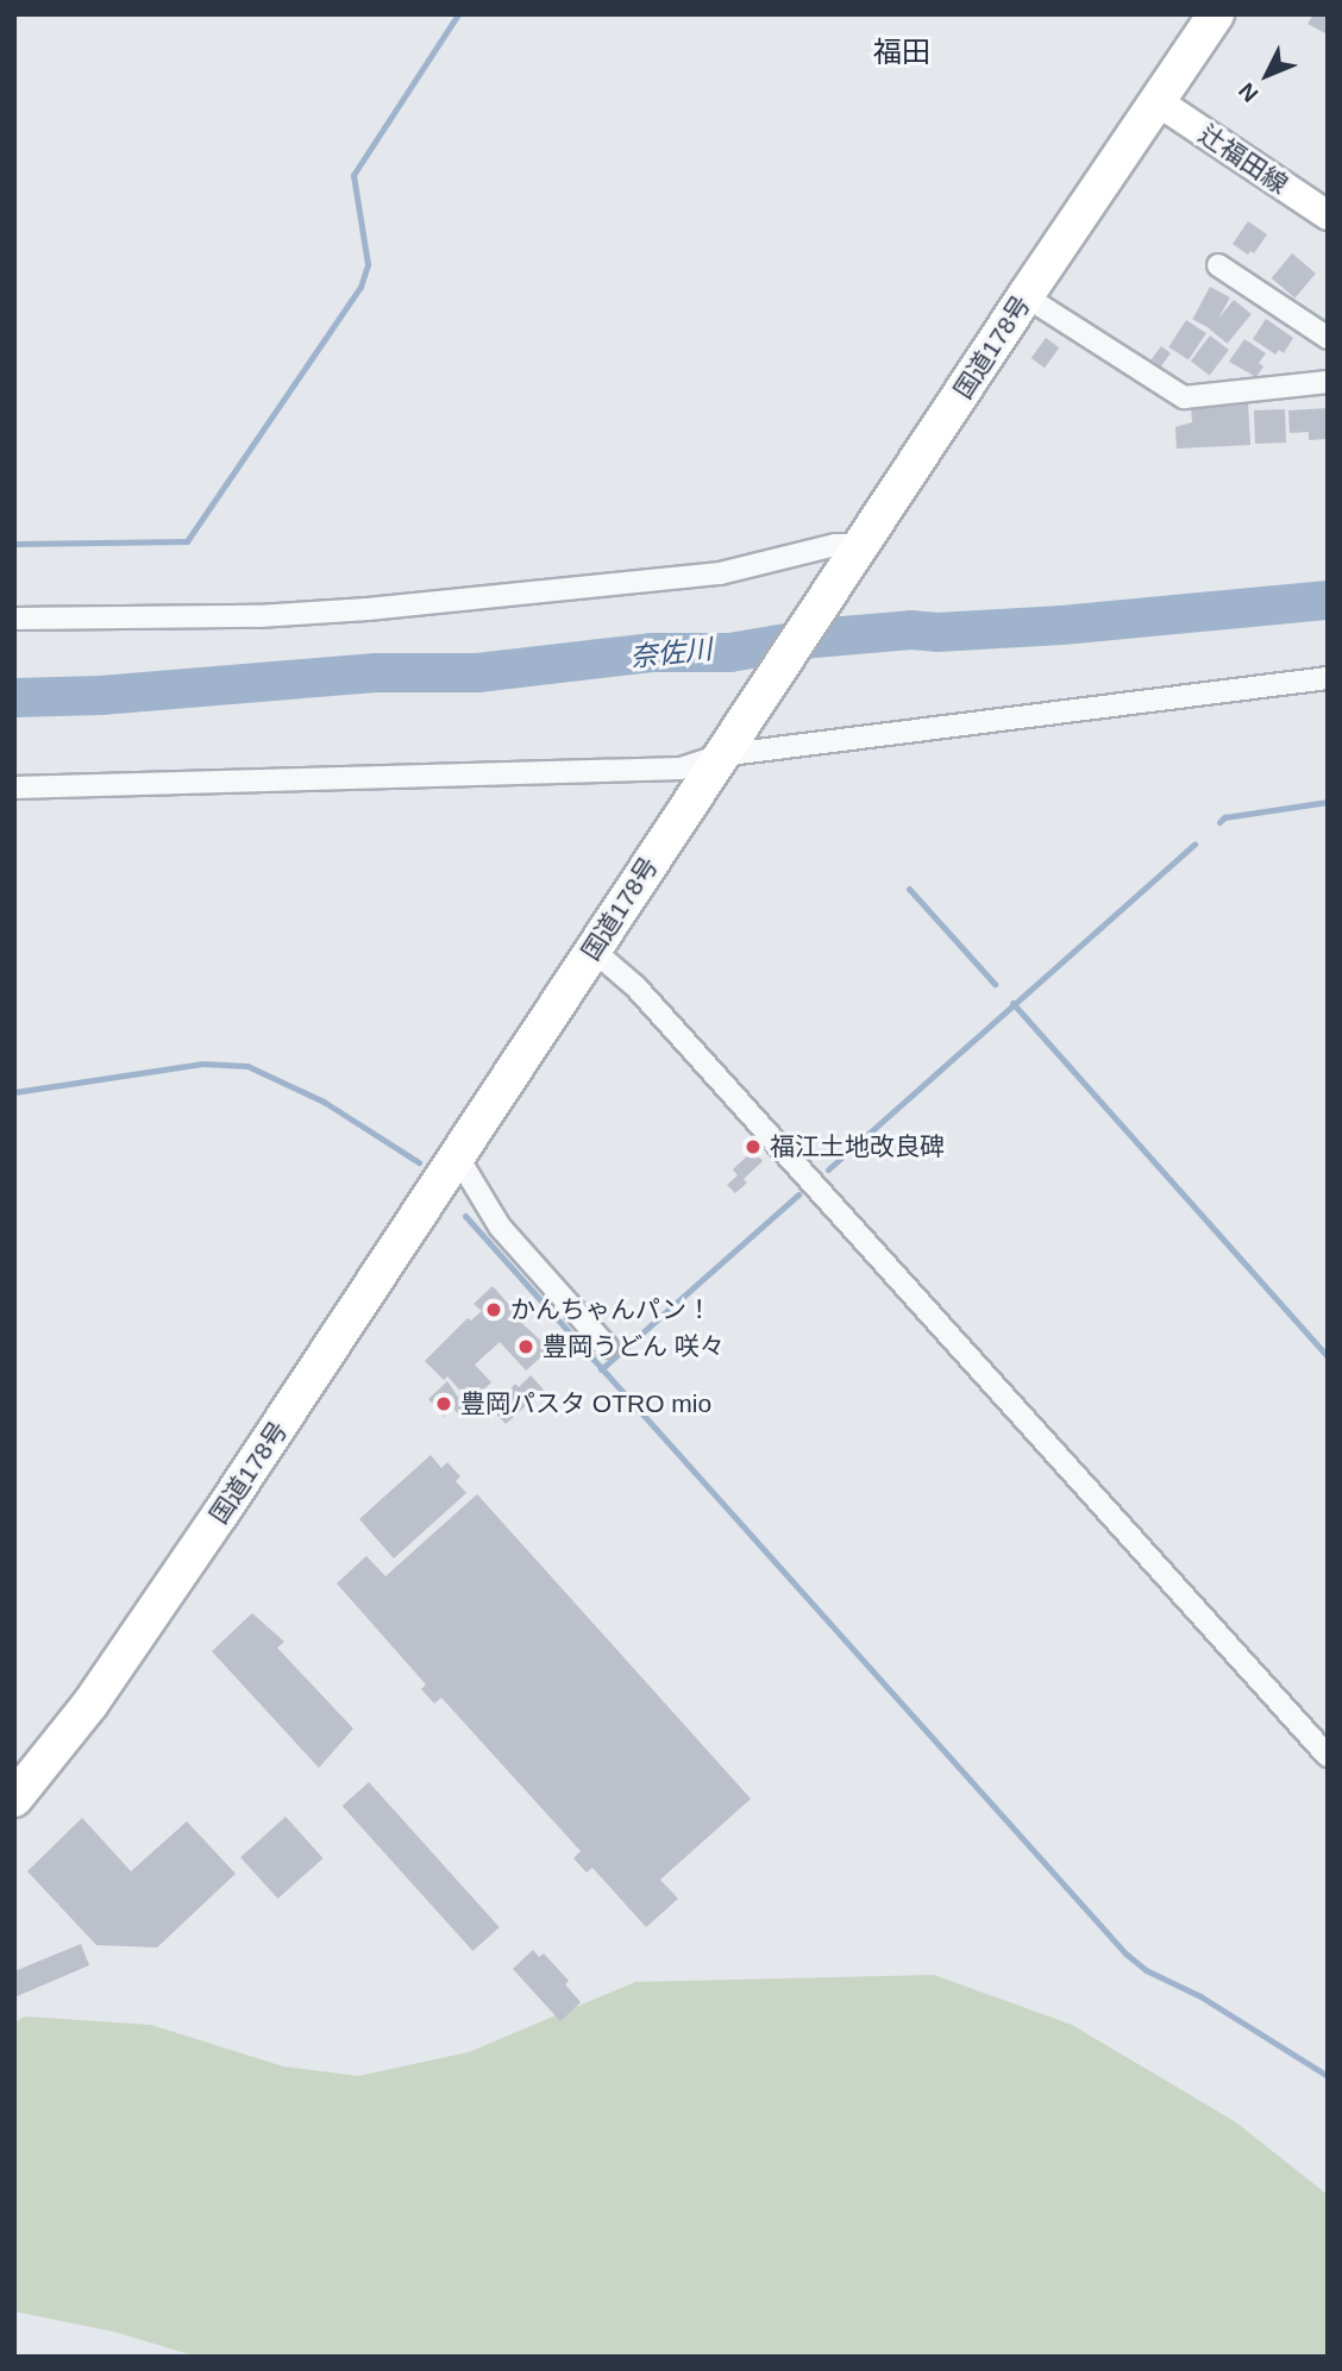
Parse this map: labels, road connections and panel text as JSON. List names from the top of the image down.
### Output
{
  "streets": {
    "highway": ["国道178号"],
    "main road": ["辻福田線"]
  },
  "crossings": [
    ["辻福田線", "国道178号"]
  ],
  "districts": ["福田"],
  "water": ["奈佐川"],
  "places": [
    "福江土地改良碑",
    "かんちゃんパン！",
    "豊岡うどん 咲々",
    "豊岡パスタ OTRO mio"
  ],
  "north": "bottom left"
}
